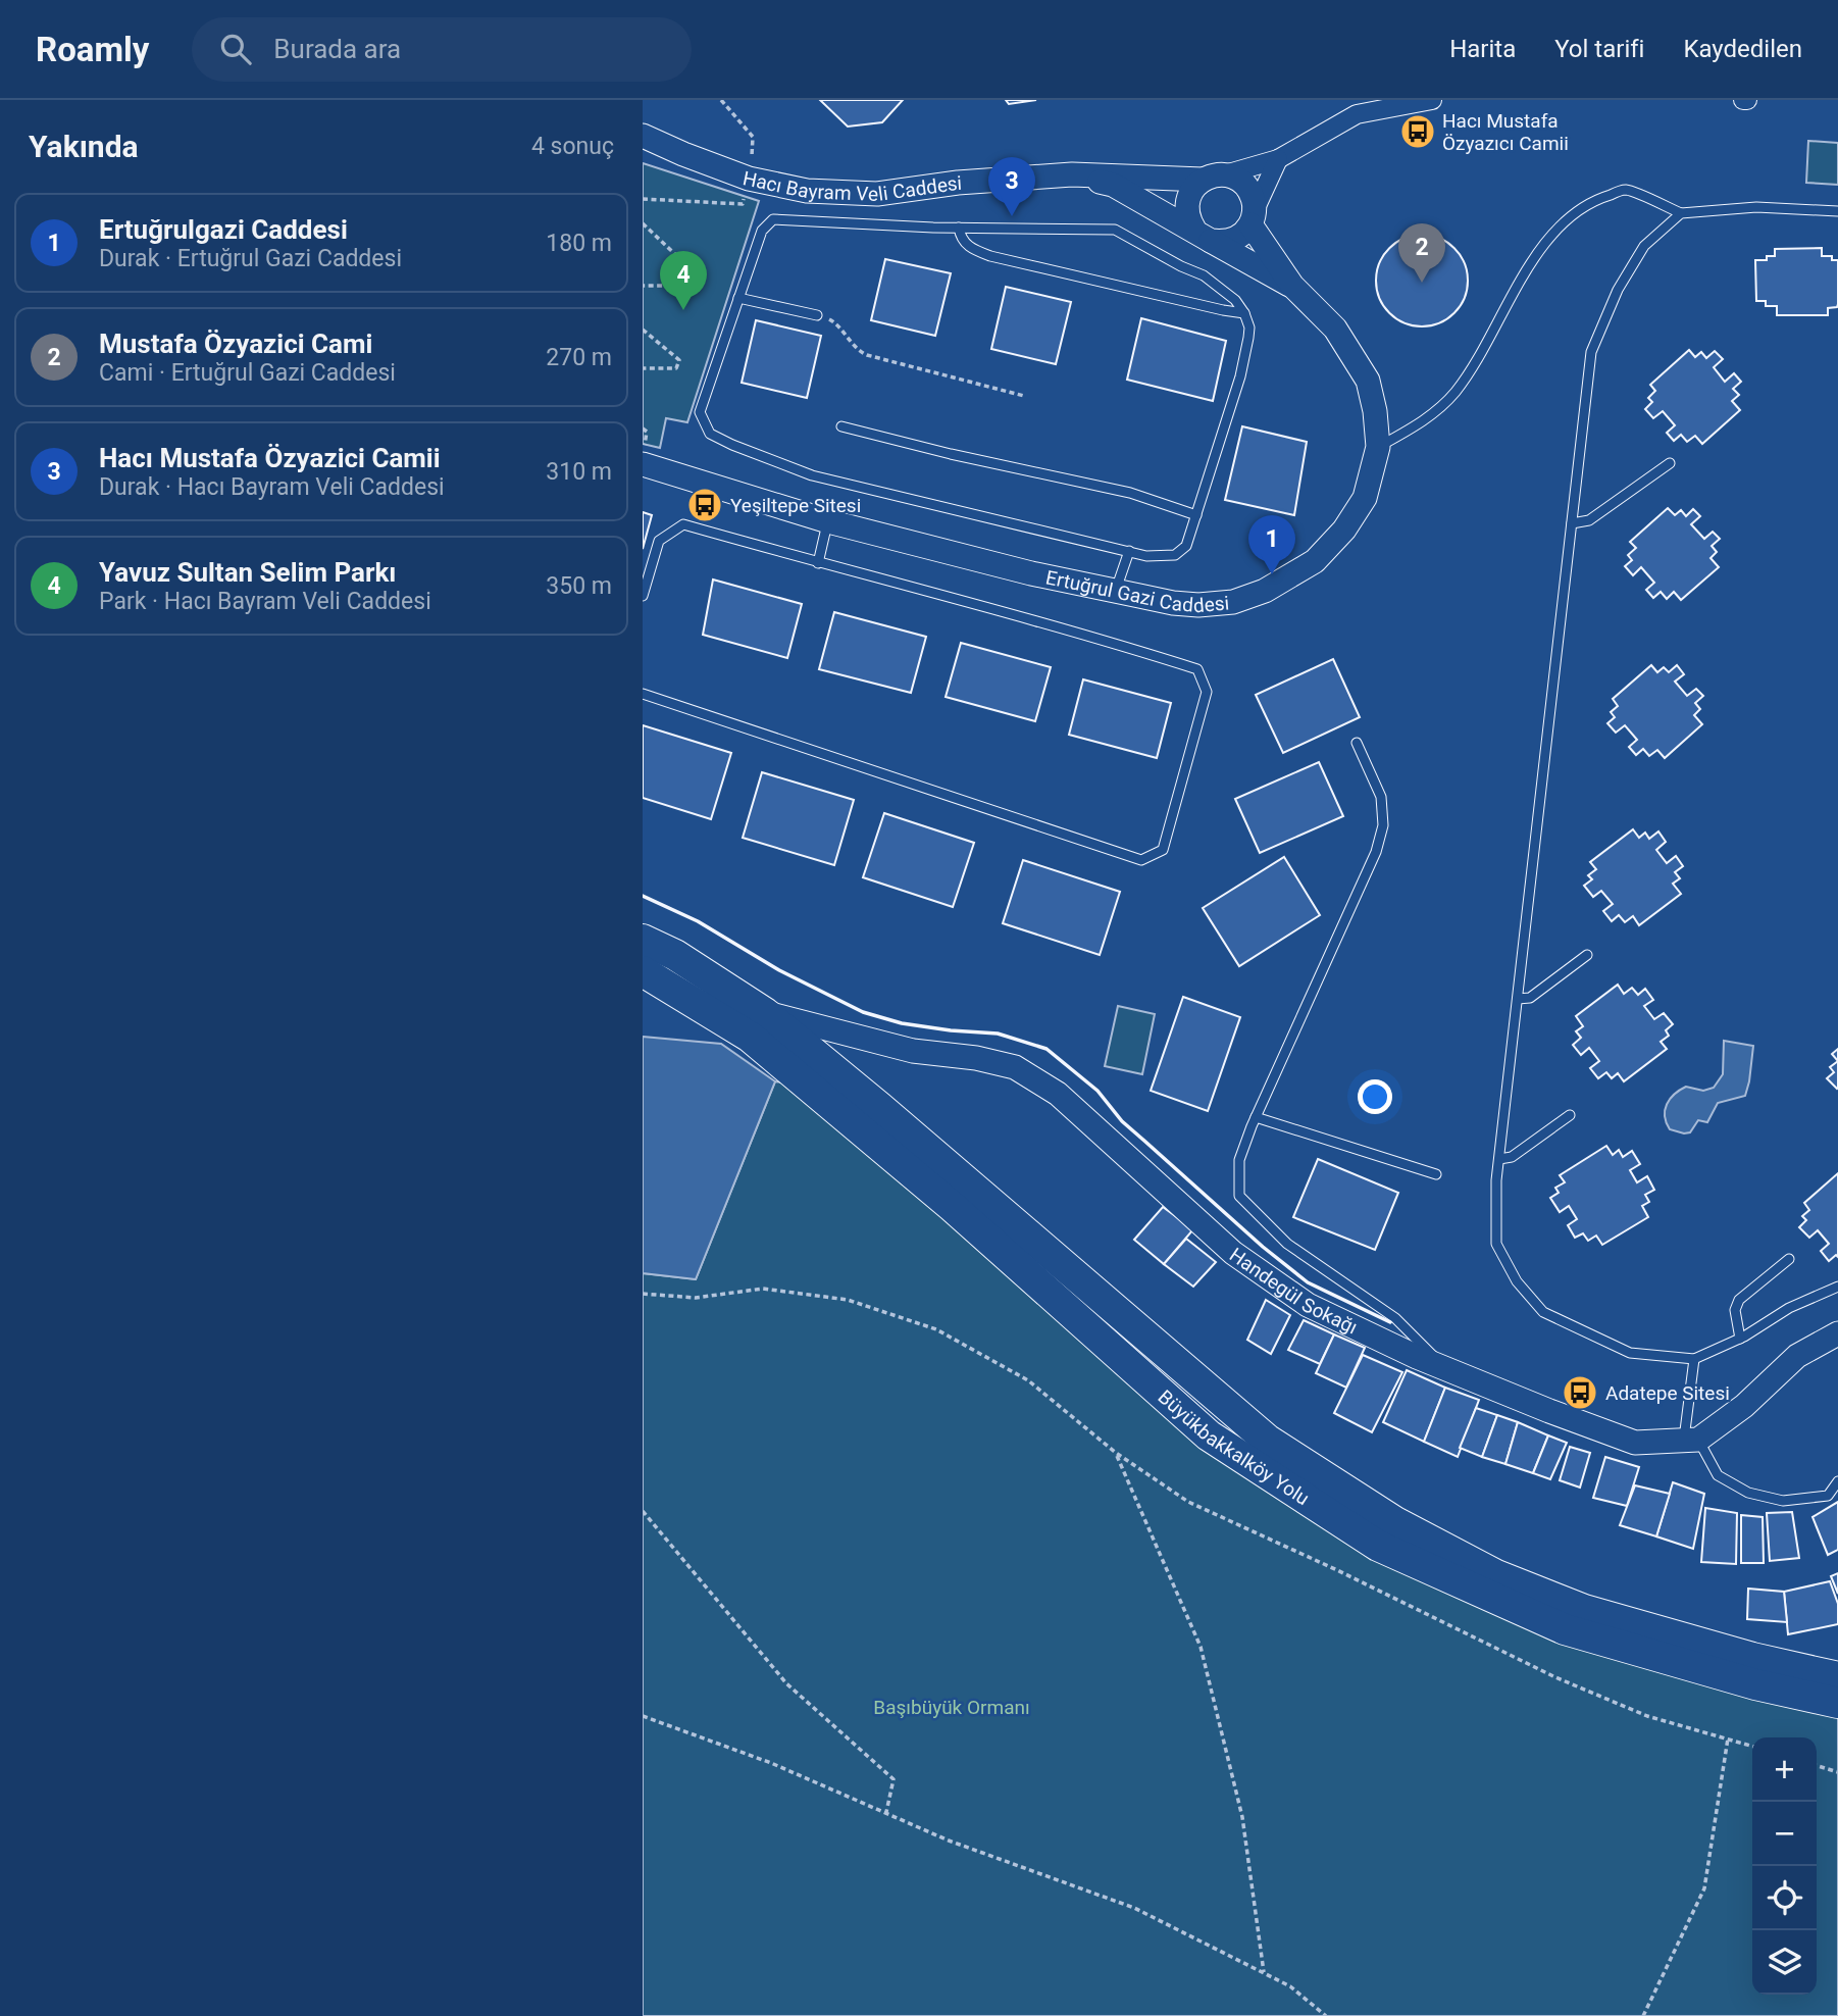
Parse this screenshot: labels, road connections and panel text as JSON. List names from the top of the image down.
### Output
{
  "streets": {
    "highway": ["Büyükbakkalköy Yolu"],
    "street": ["Hacı Bayram Veli Caddesi", "Ertuğrul Gazi Caddesi", "Handegül Sokağı"]
  },
  "crossings": [
    ["Hacı Bayram Veli Caddesi", "Ertuğrul Gazi Caddesi"],
    ["Handegül Sokağı", "Büyükbakkalköy Yolu"]
  ],
  "parks": ["Başıbüyük Ormanı"],
  "places": {
    "bus stop": ["Hacı Mustafa Özyazıcı Camii", "Yeşiltepe Sitesi", "Adatepe Sitesi"]
  },
  "page": {
    "header": "Roamly",
    "search": "Burada ara",
    "nav": ["Harita", "Yol tarifi", "Kaydedilen"],
    "heading": ["Yakında", "4 sonuç"],
    "pins": [
      "3",
      "2",
      "4",
      "1"
    ],
    "list": [
      {
        "mark": "1",
        "name": "Ertuğrulgazi Caddesi",
        "note": "Durak · Ertuğrul Gazi Caddesi",
        "value": "180 m"
      },
      {
        "mark": "2",
        "name": "Mustafa Özyazici Cami",
        "note": "Cami · Ertuğrul Gazi Caddesi",
        "value": "270 m"
      },
      {
        "mark": "3",
        "name": "Hacı Mustafa Özyazici Camii",
        "note": "Durak · Hacı Bayram Veli Caddesi",
        "value": "310 m"
      },
      {
        "mark": "4",
        "name": "Yavuz Sultan Selim Parkı",
        "note": "Park · Hacı Bayram Veli Caddesi",
        "value": "350 m"
      }
    ],
    "map_buttons": ["+", "−"]
  }
}
